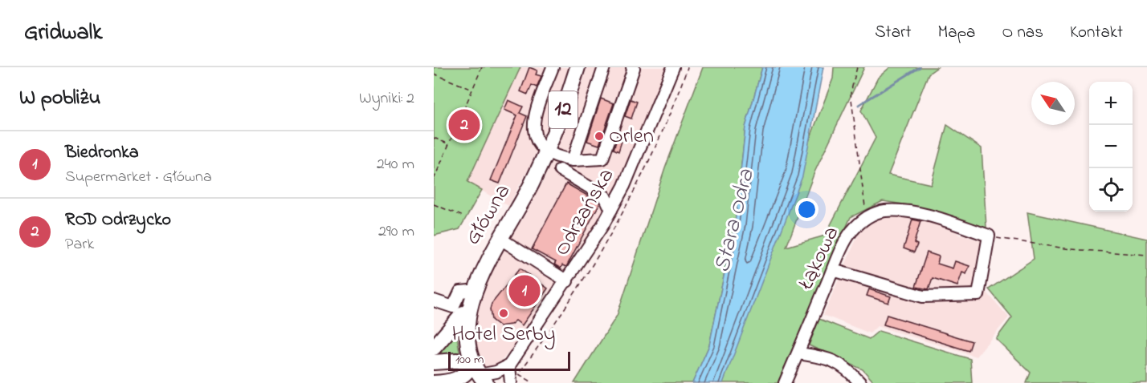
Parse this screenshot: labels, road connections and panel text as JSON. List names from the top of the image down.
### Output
{
  "streets": {
    "main road": ["12", "Główna"],
    "street": ["Odrzańska", "Łąkowa"]
  },
  "water": ["Stara Odra"],
  "places": ["Orlen", "Hotel Serby"],
  "scale_bar": "100 m",
  "north": "top left",
  "page": {
    "header": "Gridwalk",
    "nav": [
      "Start",
      "Mapa",
      "O nas",
      "Kontakt"
    ],
    "heading": ["W pobliżu", "Wyniki: 2"],
    "map_buttons": ["+", "−"],
    "pins": ["2", "1"],
    "list": [
      {
        "mark": "1",
        "name": "Biedronka",
        "note": "Supermarket · Główna",
        "value": "240 m"
      },
      {
        "mark": "2",
        "name": "ROD Odrzycko",
        "note": "Park",
        "value": "290 m"
      }
    ],
    "scale": "100 m"
  }
}
